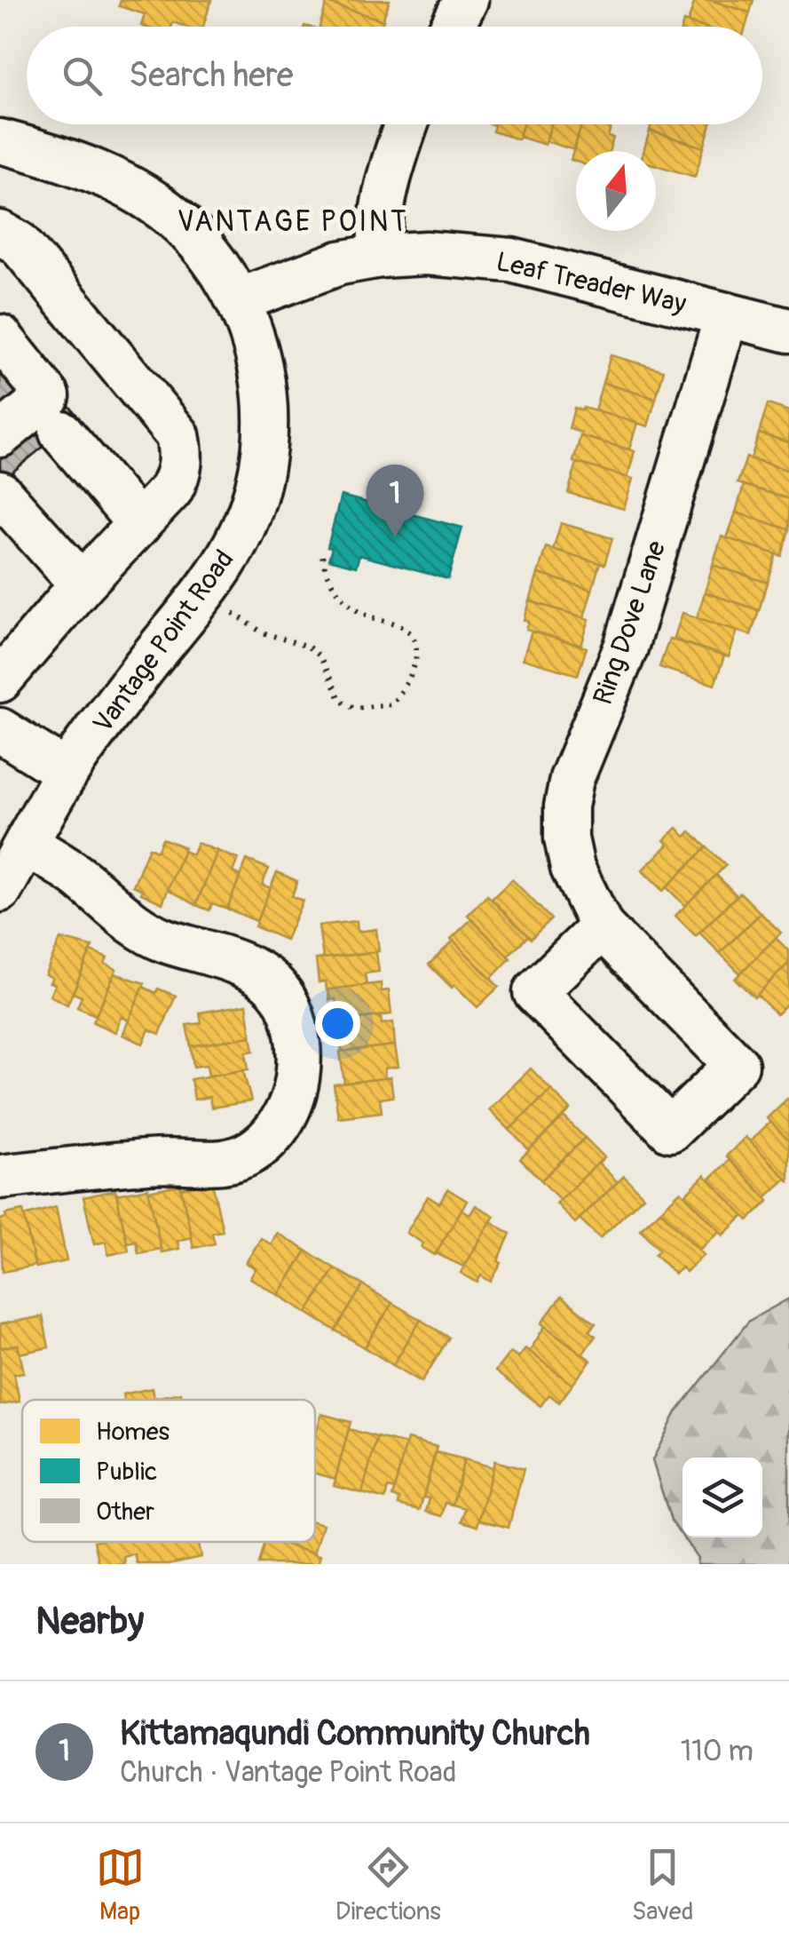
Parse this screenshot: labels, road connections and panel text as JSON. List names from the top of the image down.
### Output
{
  "streets": {
    "street": ["Leaf Treader Way", "Ring Dove Lane", "Vantage Point Road"]
  },
  "crossings": [
    ["Leaf Treader Way", "Ring Dove Lane"],
    ["Leaf Treader Way", "Vantage Point Road"]
  ],
  "districts": ["VANTAGE POINT"],
  "legend": ["Homes", "Public", "Other"],
  "north": "top",
  "page": {
    "search": "Search here",
    "pins": "1",
    "heading": "Nearby",
    "list": [
      {
        "mark": "1",
        "name": "Kittamaqundi Community Church",
        "note": "Church · Vantage Point Road",
        "value": "110 m"
      }
    ],
    "nav": ["Map", "Directions", "Saved"]
  }
}
